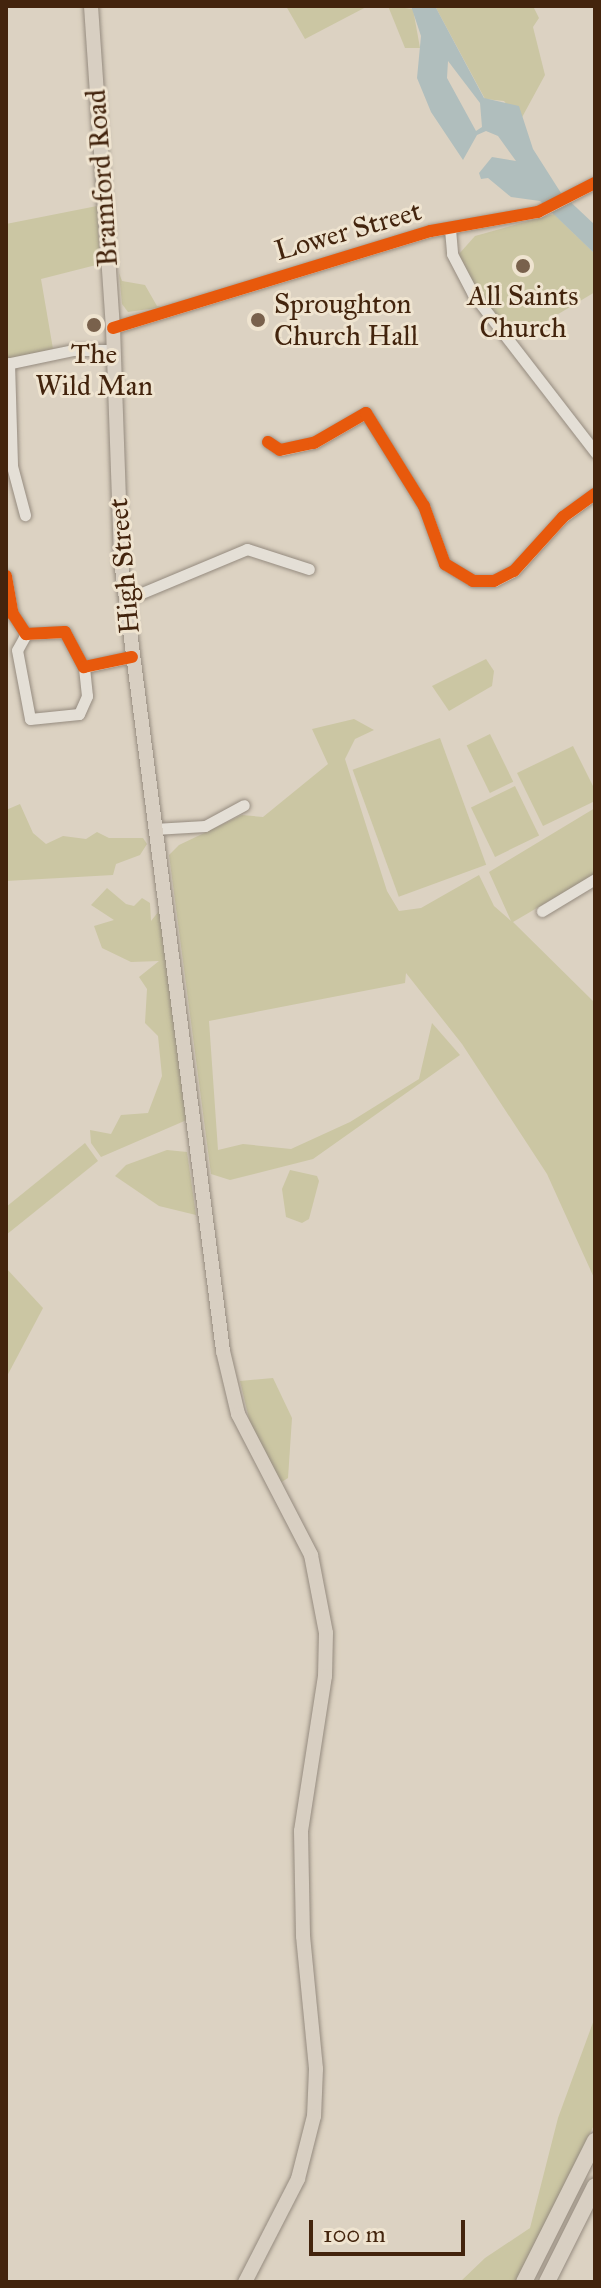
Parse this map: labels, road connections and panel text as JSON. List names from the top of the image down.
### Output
{
  "streets": {
    "main road": ["Bramford Road", "High Street"],
    "street": ["Lower Street"]
  },
  "crossings": [
    ["Bramford Road", "Lower Street"],
    ["Bramford Road", "High Street"]
  ],
  "places": ["All Saints Church", "Sproughton Church Hall", "The Wild Man"],
  "scale_bar": "100 m"
}
